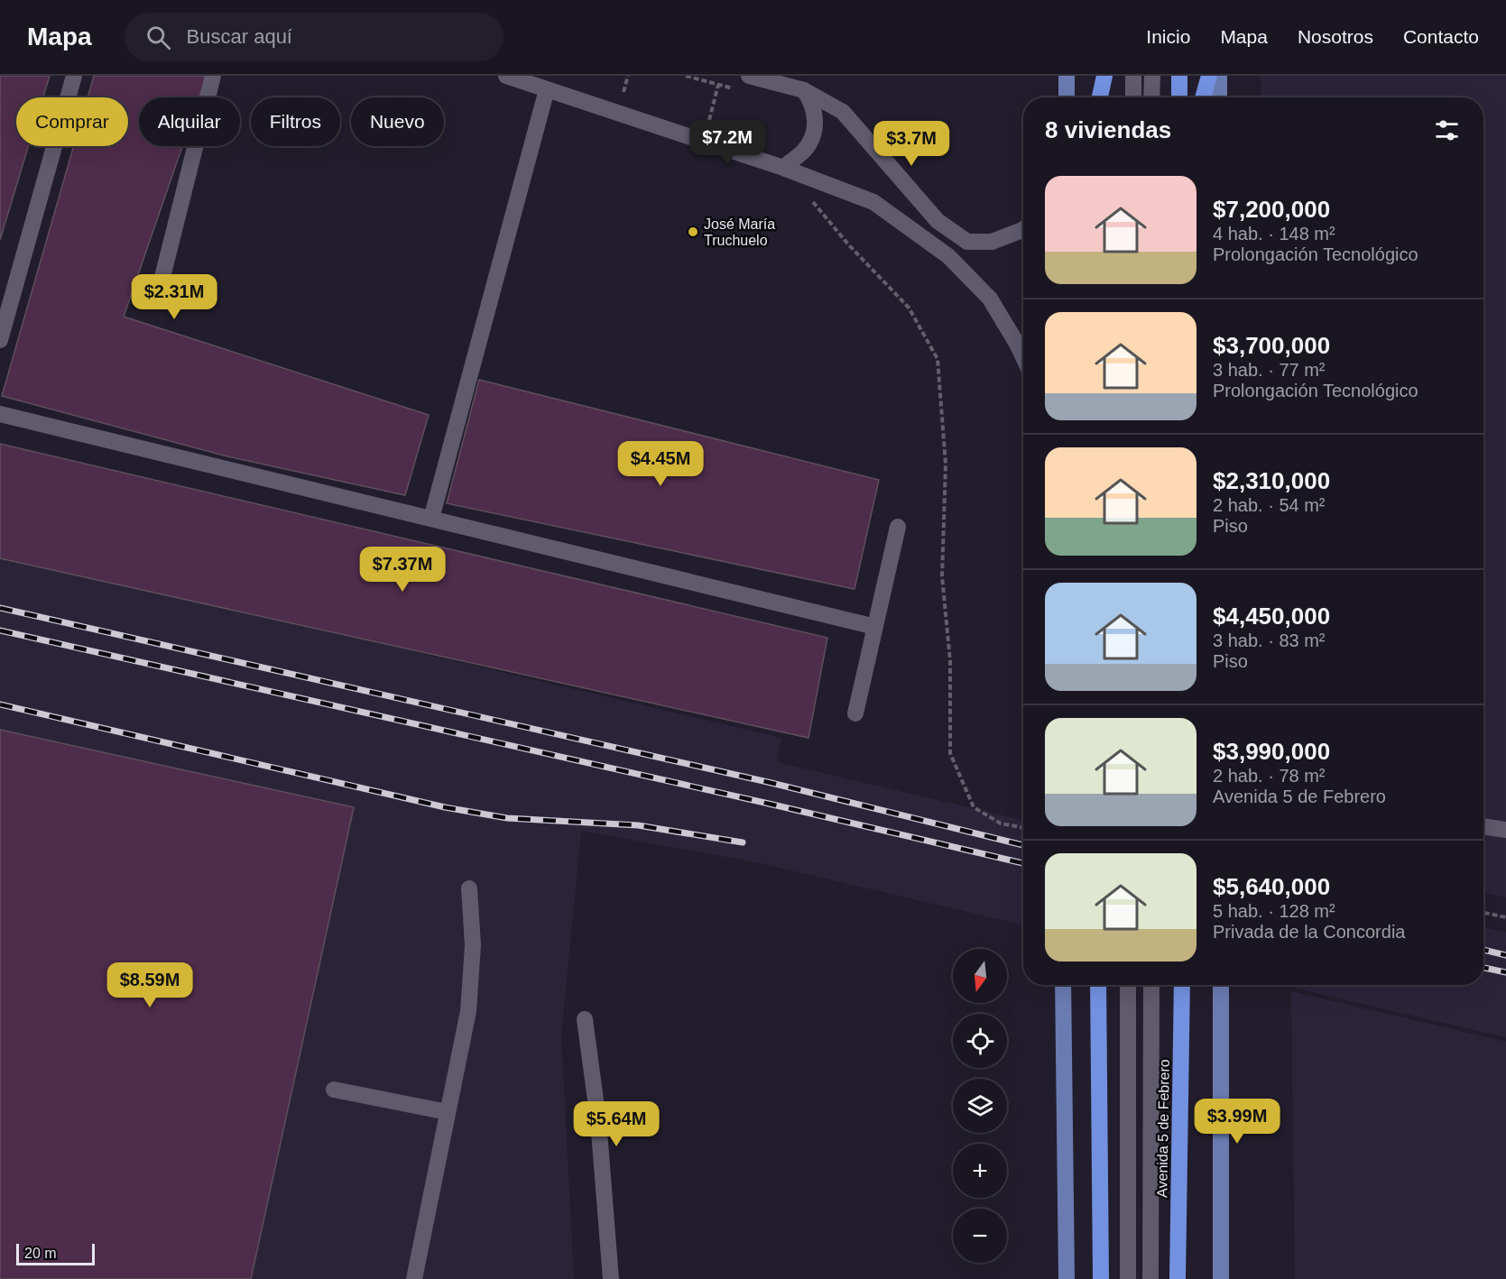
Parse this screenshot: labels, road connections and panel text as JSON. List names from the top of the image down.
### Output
{
  "streets": {
    "highway": ["Avenida 5 de Febrero"]
  },
  "places": ["José María Truchuelo"],
  "scale_bar": "20 m",
  "north": "bottom",
  "page": {
    "header": "Mapa",
    "search": "Buscar aquí",
    "nav": [
      "Inicio",
      "Mapa",
      "Nosotros",
      "Contacto"
    ],
    "chip": [
      "Comprar",
      "Alquilar",
      "Filtros",
      "Nuevo"
    ],
    "heading": "8 viviendas",
    "price": [
      "$7.2M",
      "$3.7M",
      "$2.31M",
      "$4.45M",
      "$7.37M",
      "$8.59M",
      "$3.99M",
      "$5.64M"
    ],
    "list": [
      {
        "name": "$7,200,000",
        "note": "4 hab. · 148 m² · Prolongación Tecnológico"
      },
      {
        "name": "$3,700,000",
        "note": "3 hab. · 77 m² · Prolongación Tecnológico"
      },
      {
        "name": "$2,310,000",
        "note": "2 hab. · 54 m² · Piso"
      },
      {
        "name": "$4,450,000",
        "note": "3 hab. · 83 m² · Piso"
      },
      {
        "name": "$3,990,000",
        "note": "2 hab. · 78 m² · Avenida 5 de Febrero"
      },
      {
        "name": "$5,640,000",
        "note": "5 hab. · 128 m² · Privada de la Concordia"
      }
    ],
    "map_buttons": ["+", "−"],
    "scale": "20 m"
  }
}
